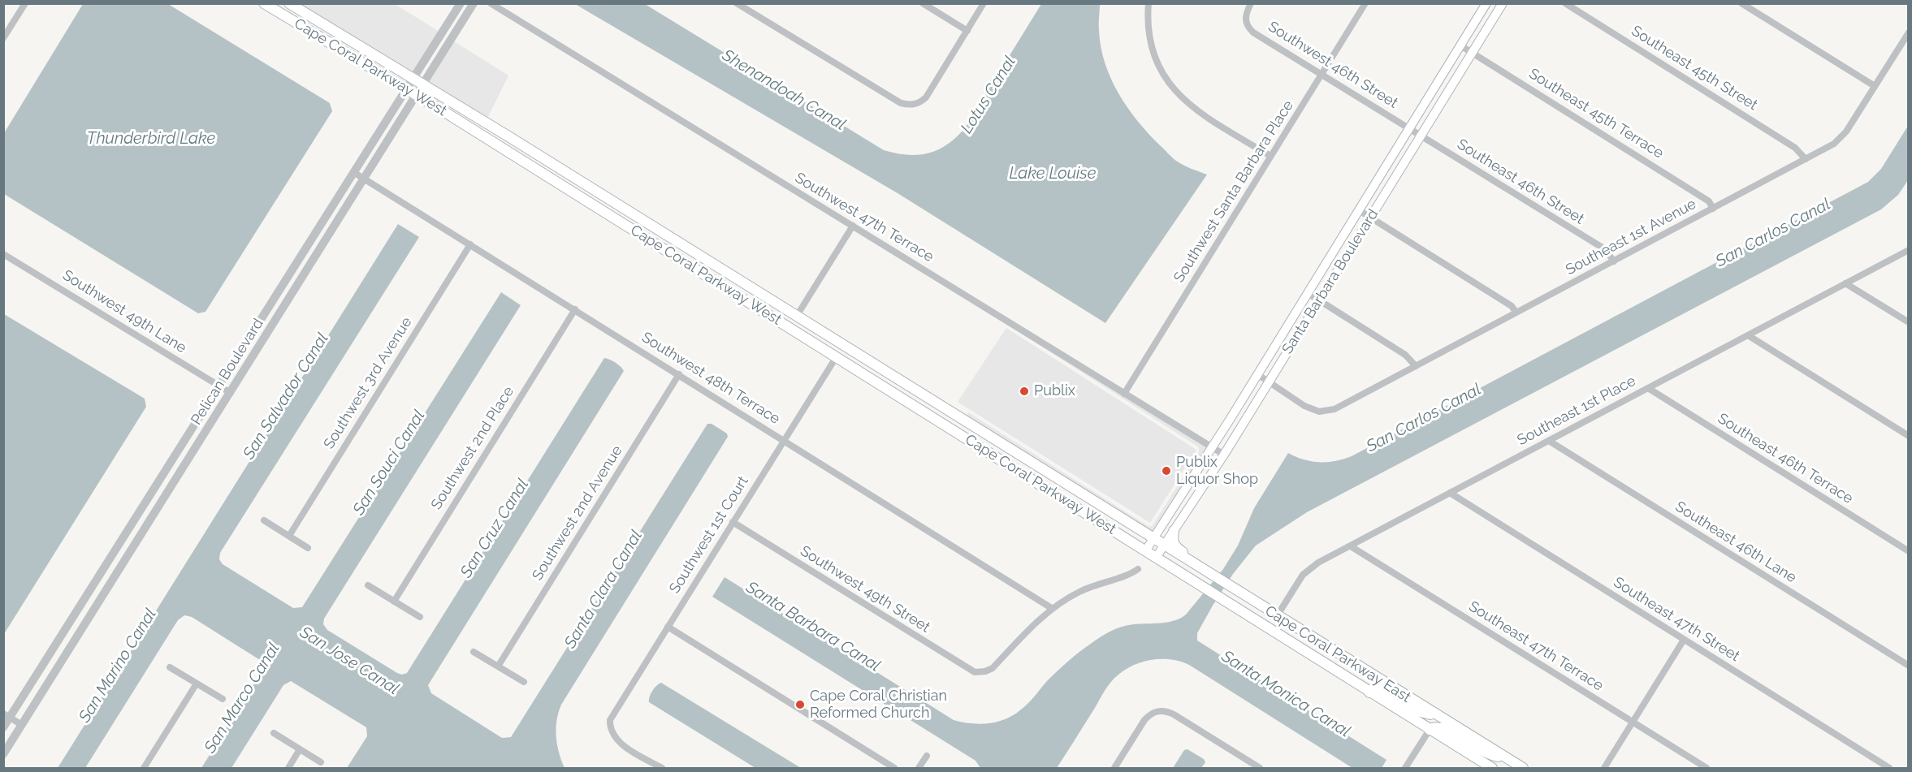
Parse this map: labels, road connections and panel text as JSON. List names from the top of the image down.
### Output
{
  "streets": {
    "main road": ["Cape Coral Parkway West", "Santa Barbara Boulevard", "Cape Coral Parkway East"],
    "street": [
      "Southwest 46th Street",
      "Southeast 45th Street",
      "Southeast 45th Terrace",
      "Southeast 46th Street",
      "Southwest Santa Barbara Place",
      "Southwest 47th Terrace",
      "Southeast 1st Avenue",
      "Southwest 49th Lane",
      "Pelican Boulevard",
      "Southwest 48th Terrace",
      "Southwest 3rd Avenue",
      "Southeast 1st Place",
      "Southwest 2nd Place",
      "Southeast 46th Terrace",
      "Southwest 2nd Avenue",
      "Southwest 1st Court",
      "Southeast 46th Lane",
      "Southwest 49th Street",
      "Southeast 47th Street",
      "Southeast 47th Terrace"
    ]
  },
  "crossings": [
    ["Southwest 46th Street", "Southeast 46th Street"],
    ["Southwest 46th Street", "Southwest Santa Barbara Place"],
    ["Southwest 46th Street", "Santa Barbara Boulevard"],
    ["Cape Coral Parkway West", "Santa Barbara Boulevard"],
    ["Cape Coral Parkway West", "Pelican Boulevard"],
    ["Cape Coral Parkway West", "Southwest 1st Court"],
    ["Cape Coral Parkway West", "Cape Coral Parkway East"],
    ["Southeast 45th Street", "Southeast 1st Avenue"],
    ["Southeast 45th Terrace", "Southeast 1st Avenue"],
    ["Southeast 45th Terrace", "Santa Barbara Boulevard"],
    ["Southeast 46th Street", "Southeast 1st Avenue"],
    ["Southeast 46th Street", "Santa Barbara Boulevard"],
    ["Southwest Santa Barbara Place", "Southwest 47th Terrace"],
    ["Southwest 47th Terrace", "Santa Barbara Boulevard"],
    ["Southeast 1st Avenue", "Santa Barbara Boulevard"],
    ["Santa Barbara Boulevard", "Cape Coral Parkway East"],
    ["Southwest 49th Lane", "Pelican Boulevard"],
    ["Pelican Boulevard", "Southwest 48th Terrace"],
    ["Southwest 48th Terrace", "Southwest 3rd Avenue"],
    ["Southwest 48th Terrace", "Southwest 2nd Place"],
    ["Southwest 48th Terrace", "Southwest 2nd Avenue"],
    ["Southwest 48th Terrace", "Southwest 1st Court"],
    ["Southwest 48th Terrace", "Southwest 49th Street"],
    ["Southeast 1st Place", "Southeast 46th Terrace"],
    ["Southeast 1st Place", "Southeast 46th Lane"],
    ["Southeast 1st Place", "Southeast 47th Street"],
    ["Southeast 1st Place", "Southeast 47th Terrace"],
    ["Southeast 1st Place", "Cape Coral Parkway East"],
    ["Southwest 1st Court", "Southwest 49th Street"]
  ],
  "water": [
    "Shenandoah Canal",
    "Lotus Canal",
    "Thunderbird Lake",
    "Lake Louise",
    "San Carlos Canal",
    "San Salvador Canal",
    "San Souci Canal",
    "San Cruz Canal",
    "Santa Clara Canal",
    "Santa Barbara Canal",
    "San Jose Canal",
    "San Marino Canal",
    "Santa Monica Canal",
    "San Marco Canal"
  ],
  "places": ["Publix", "Publix Liquor Shop", "Cape Coral Christian Reformed Church"]
}
